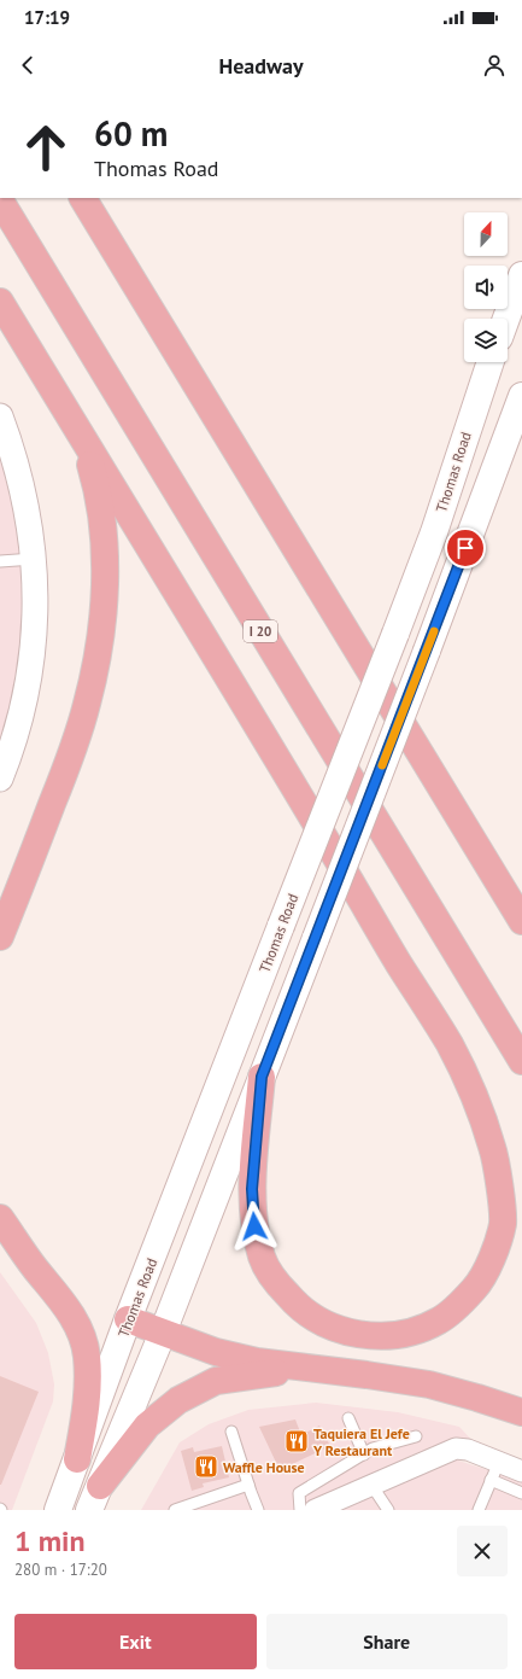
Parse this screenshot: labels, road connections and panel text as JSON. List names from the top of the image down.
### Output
{
  "streets": {
    "highway": ["I 20"],
    "main road": ["Thomas Road"]
  },
  "places": {
    "restaurant": ["Taquiera El Jefe Y Restaurant", "Waffle House"]
  },
  "north": "top",
  "page": {
    "status": "17:19",
    "header": "Headway",
    "turn": ["60 m", "Thomas Road"],
    "heading": ["1 min", "280 m · 17:20"],
    "buttons": ["Exit", "Share"]
  }
}
